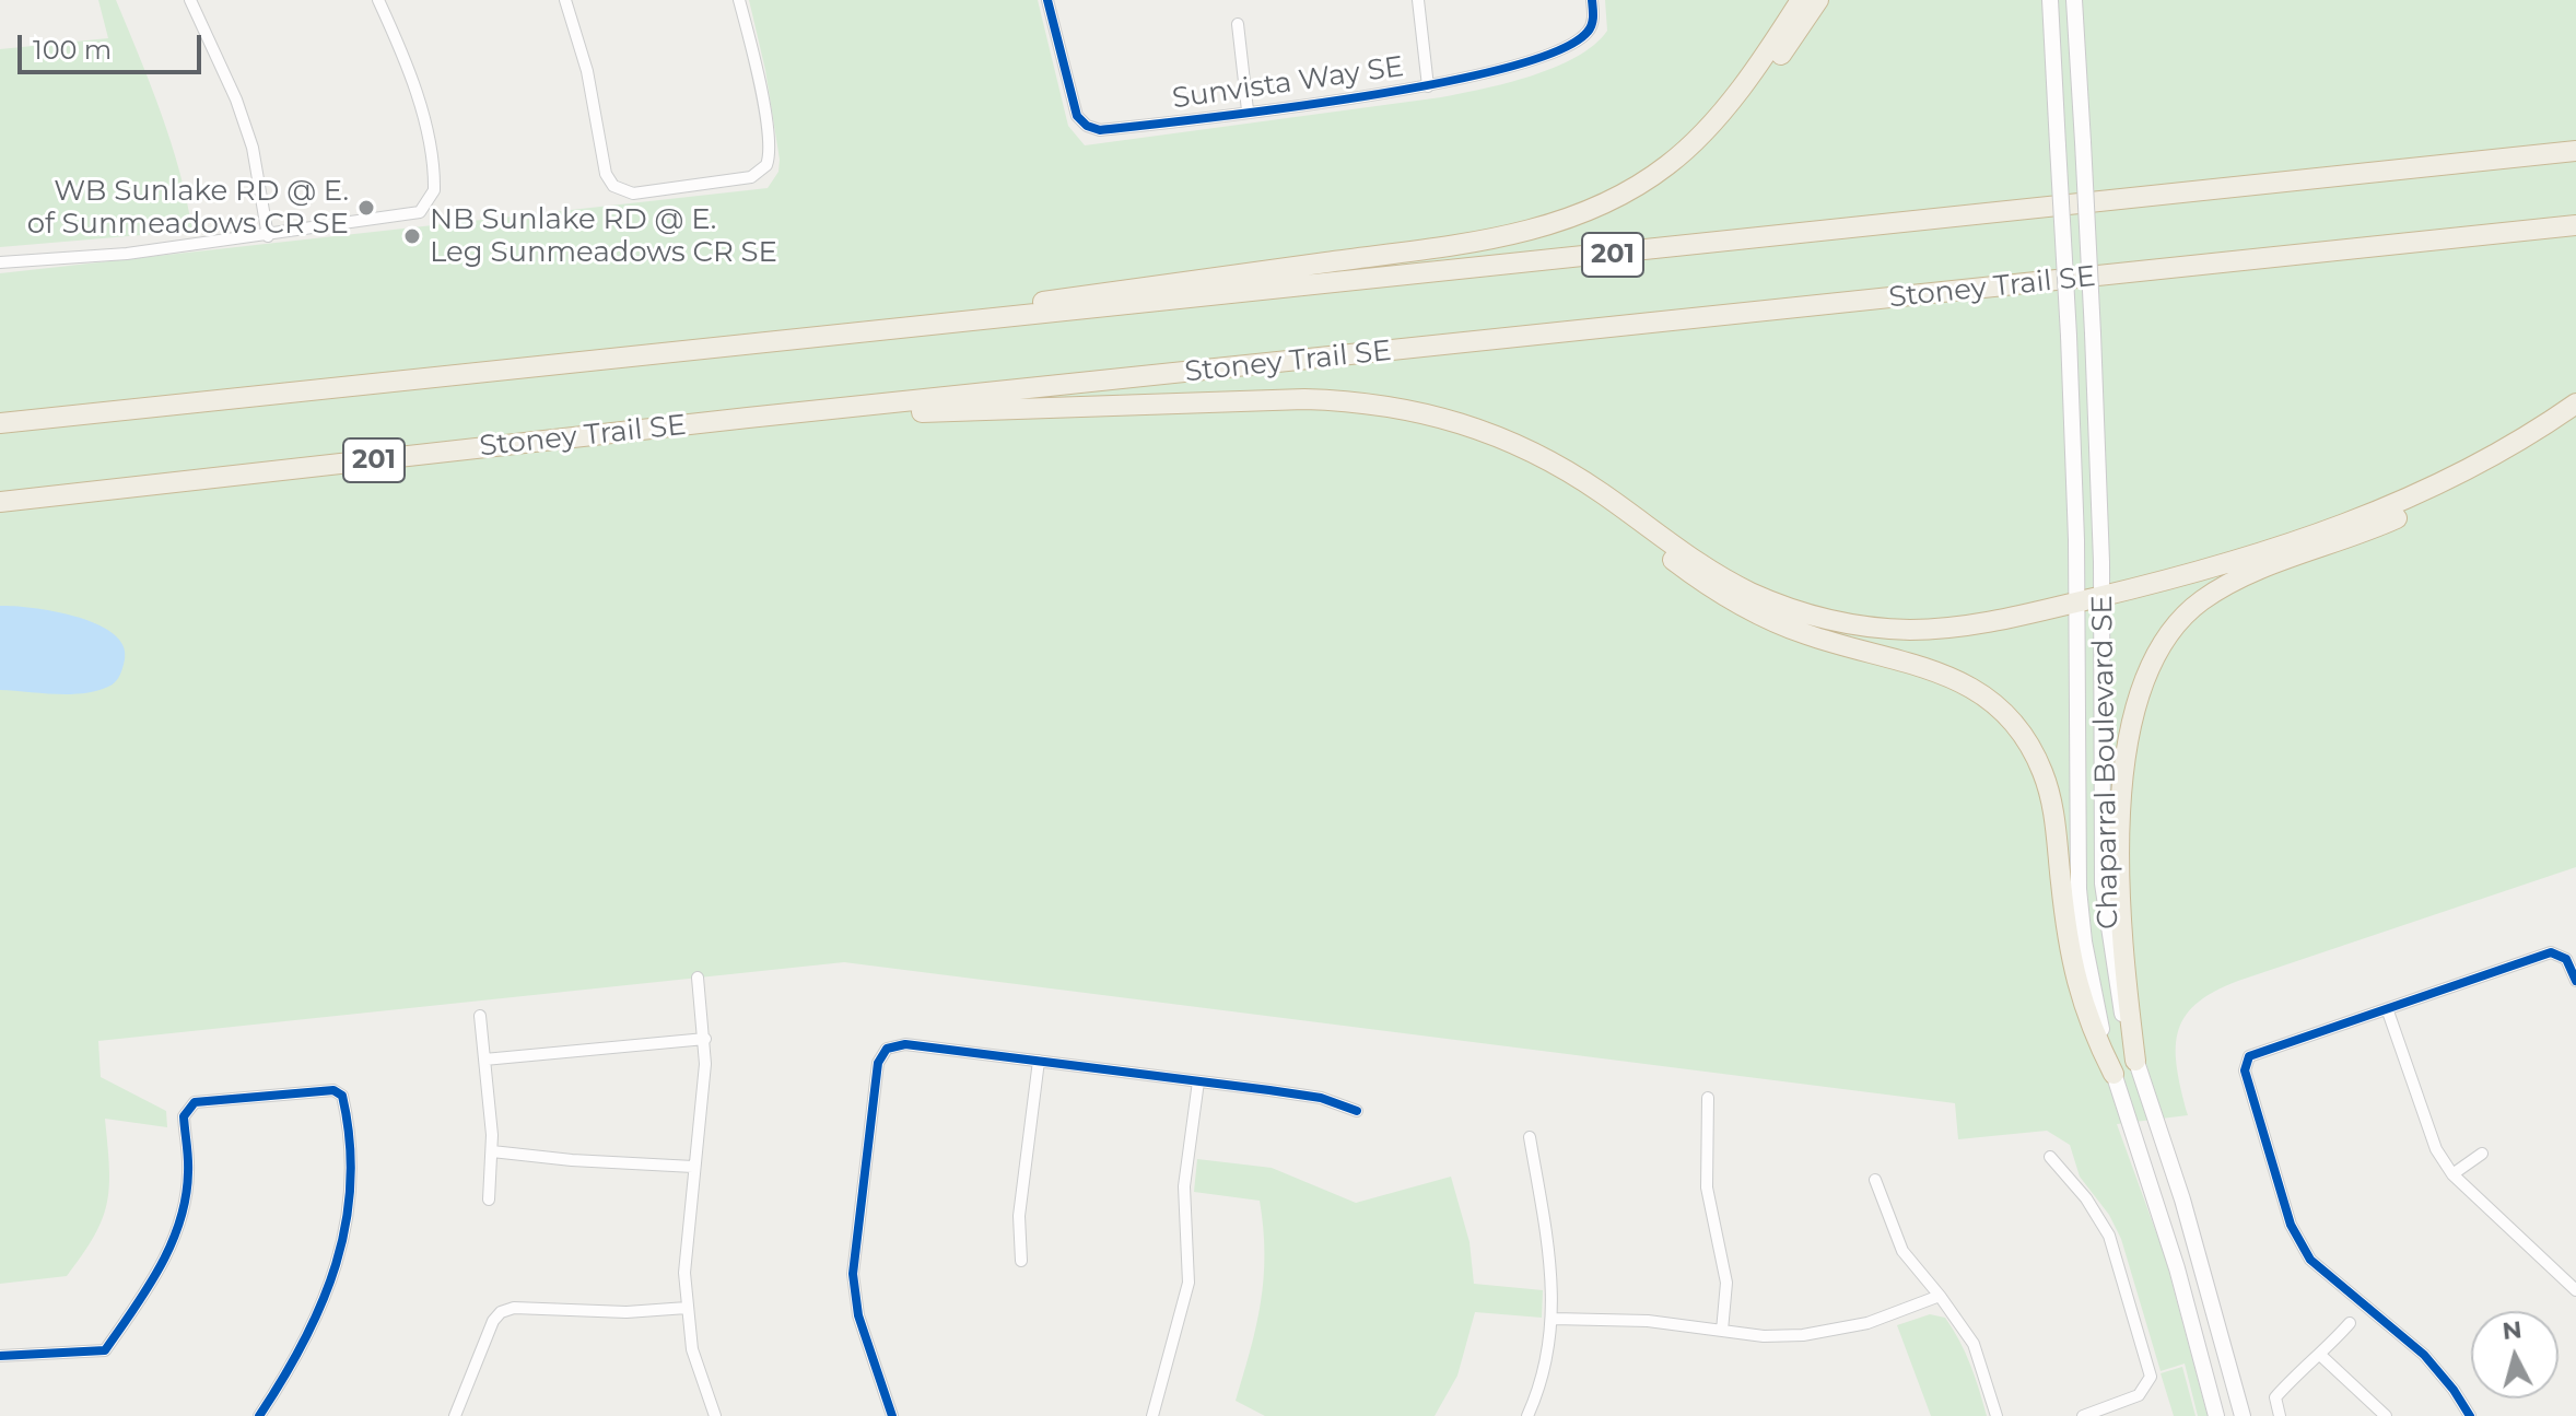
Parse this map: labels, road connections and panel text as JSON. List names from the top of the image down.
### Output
{
  "streets": {
    "highway": ["201", "Stoney Trail SE"],
    "main road": ["Chaparral Boulevard SE"],
    "street": ["Sunvista Way SE"]
  },
  "places": ["WB Sunlake RD @ E. of Sunmeadows CR SE", "NB Sunlake RD @ E. Leg Sunmeadows CR SE"],
  "scale_bar": "100 m",
  "north": "top"
}
